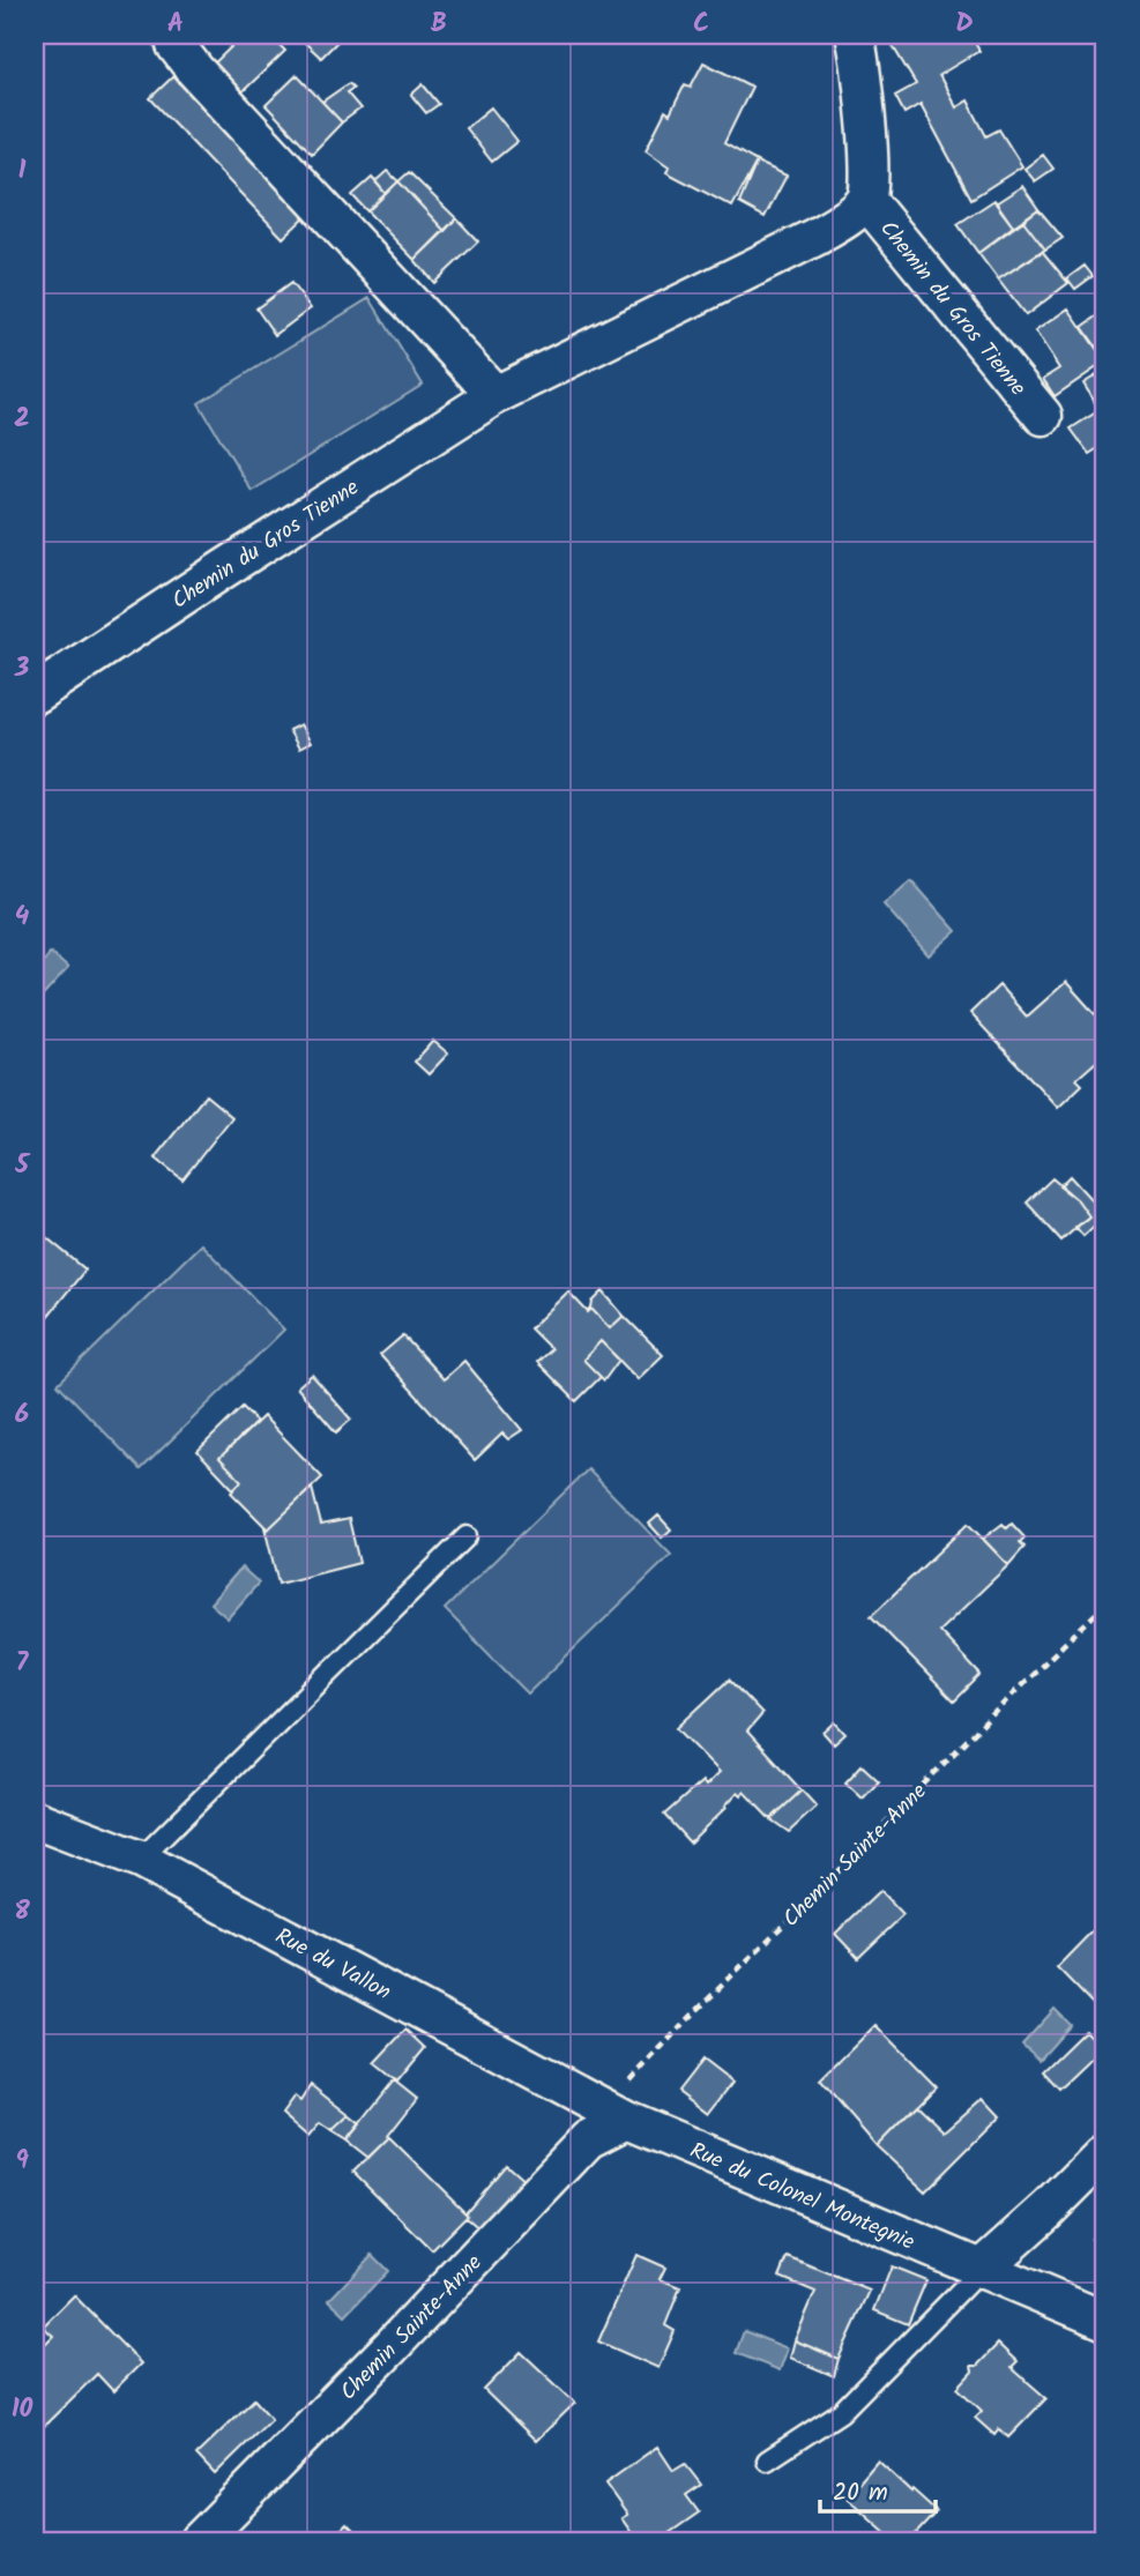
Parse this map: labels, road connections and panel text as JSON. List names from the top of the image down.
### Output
{
  "streets": {
    "street": [
      "Chemin du Gros Tienne",
      "Chemin Sainte-Anne",
      "Rue du Vallon",
      "Rue du Colonel Montegnie"
    ]
  },
  "crossings": [
    ["Chemin Sainte-Anne", "Rue du Vallon"],
    ["Chemin Sainte-Anne", "Rue du Colonel Montegnie"],
    ["Rue du Vallon", "Rue du Colonel Montegnie"]
  ],
  "scale_bar": "20 m",
  "grid": {
    "columns": [
      "A",
      "B",
      "C",
      "D"
    ],
    "rows": [
      "1",
      "2",
      "3",
      "4",
      "5",
      "6",
      "7",
      "8",
      "9",
      "10"
    ]
  }
}
